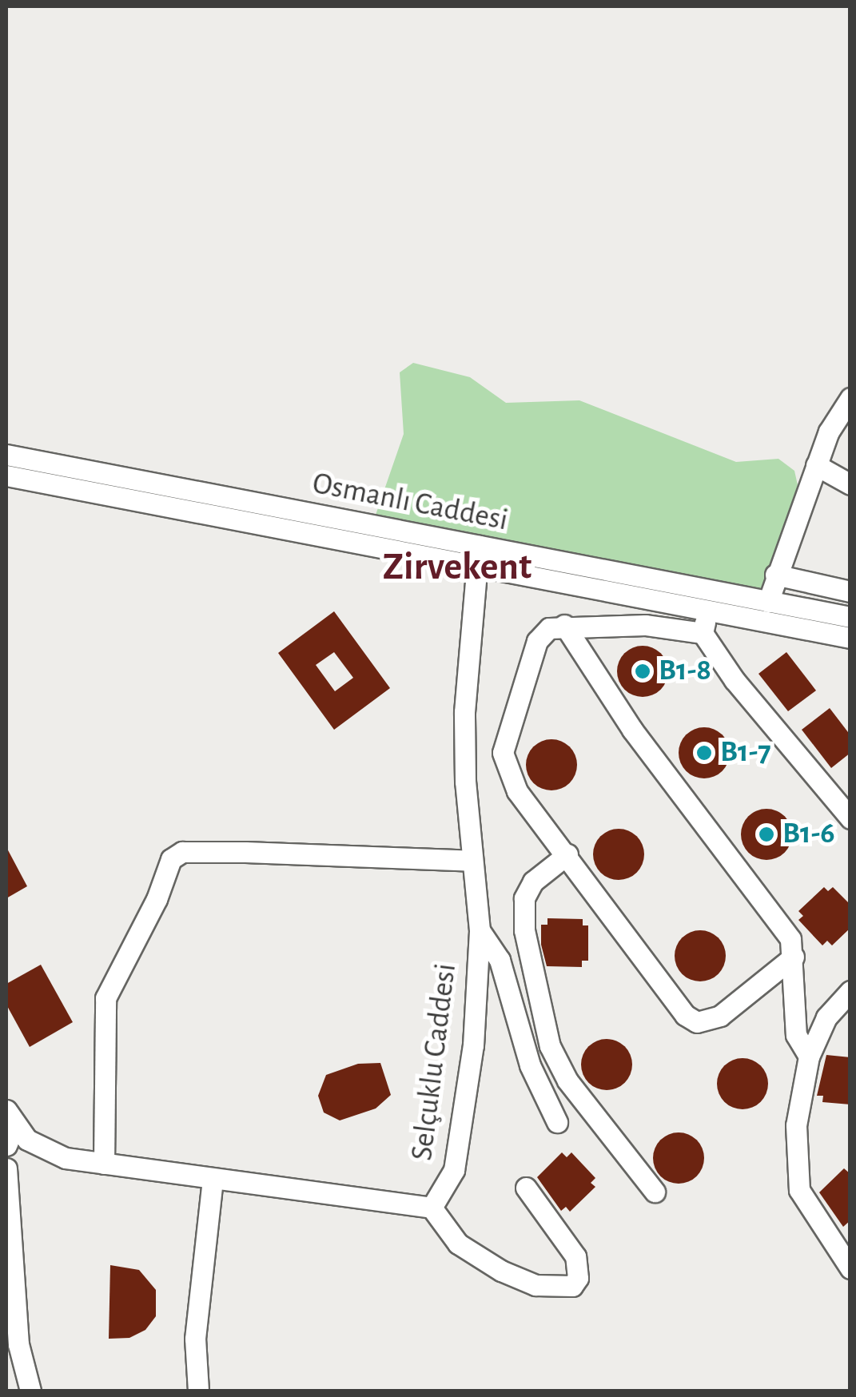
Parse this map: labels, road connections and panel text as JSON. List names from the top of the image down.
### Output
{
  "streets": {
    "street": ["Osmanlı Caddesi", "Selçuklu Caddesi"]
  },
  "crossings": [
    ["Osmanlı Caddesi", "Selçuklu Caddesi"]
  ],
  "districts": ["Zirvekent"],
  "places": ["B1-8", "B1-7", "B1-6"]
}
